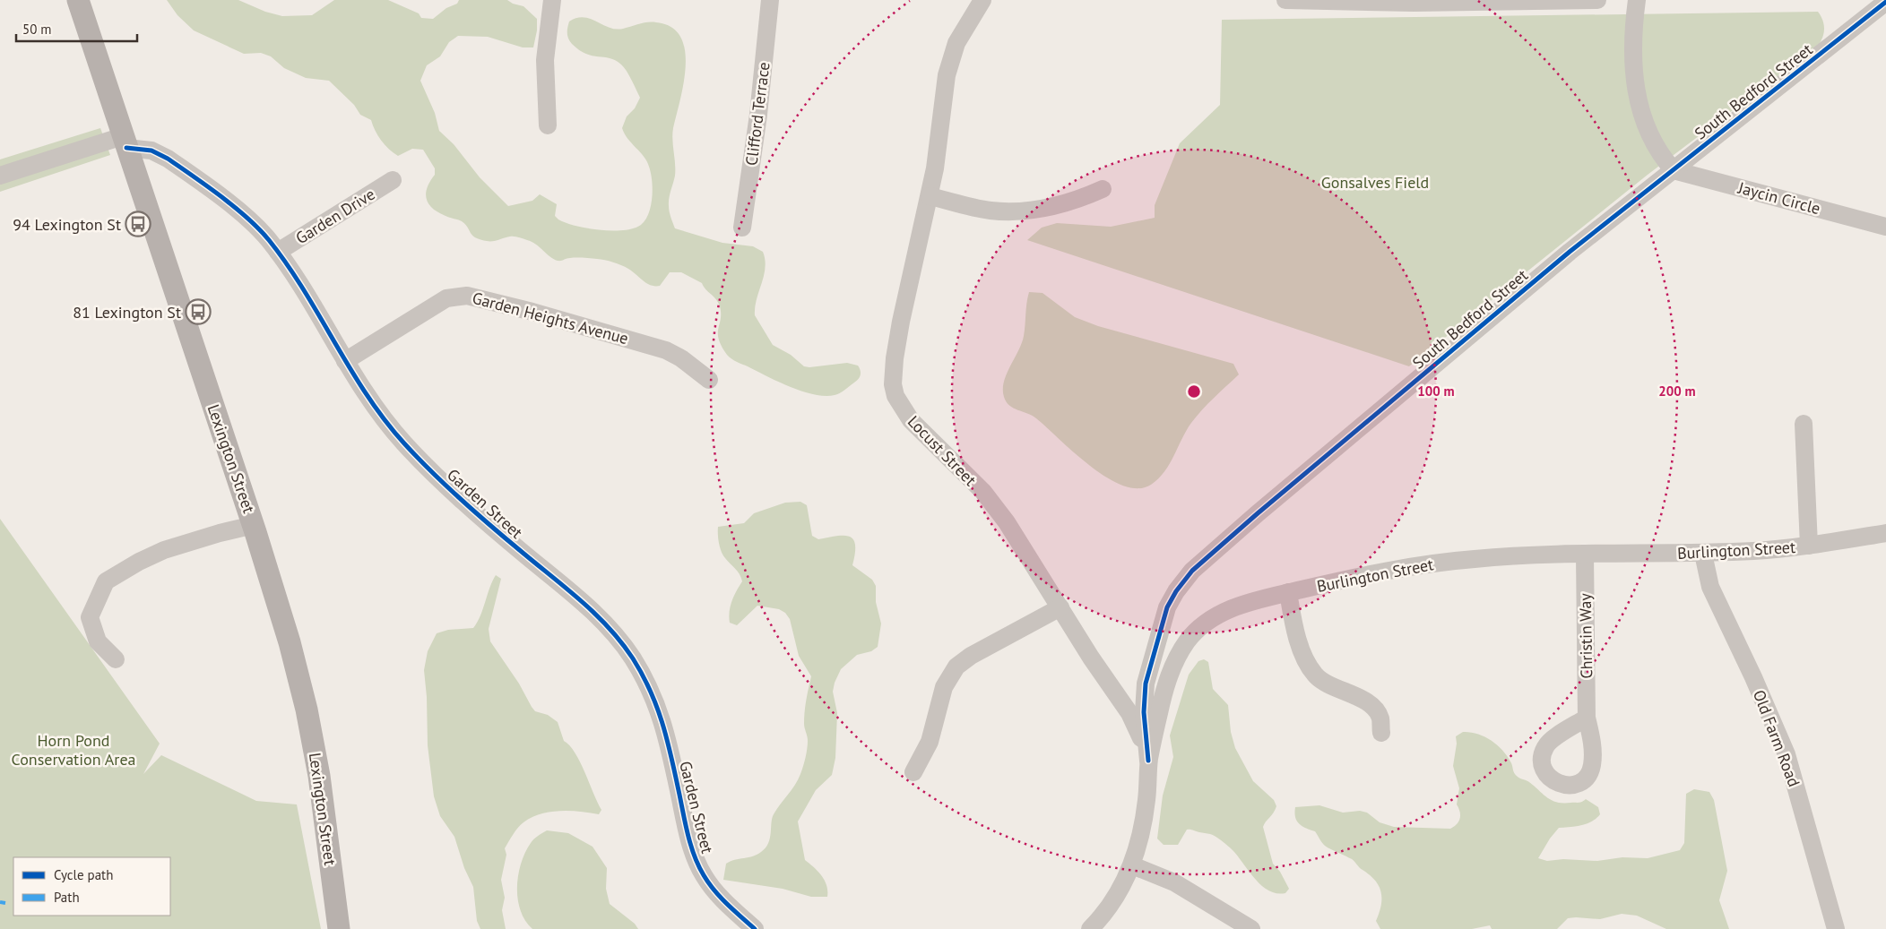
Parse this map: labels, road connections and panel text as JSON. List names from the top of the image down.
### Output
{
  "streets": {
    "main road": ["Lexington Street"],
    "street": [
      "South Bedford Street",
      "Clifford Terrace",
      "Jaycin Circle",
      "Garden Drive",
      "Garden Heights Avenue",
      "Locust Street",
      "Garden Street",
      "Burlington Street",
      "Christin Way",
      "Old Farm Road"
    ]
  },
  "crossings": [
    ["South Bedford Street", "Jaycin Circle"],
    ["South Bedford Street", "Locust Street"],
    ["South Bedford Street", "Burlington Street"],
    ["Garden Drive", "Garden Street"],
    ["Garden Heights Avenue", "Garden Street"],
    ["Locust Street", "Burlington Street"],
    ["Lexington Street", "Garden Street"],
    ["Burlington Street", "Christin Way"],
    ["Burlington Street", "Old Farm Road"]
  ],
  "parks": ["Gonsalves Field", "Horn Pond Conservation Area"],
  "places": {
    "bus stop": ["94 Lexington St", "81 Lexington St"]
  },
  "legend": ["Cycle path", "Path"],
  "scale_bar": "50 m",
  "rings": ["100 m", "200 m"]
}
